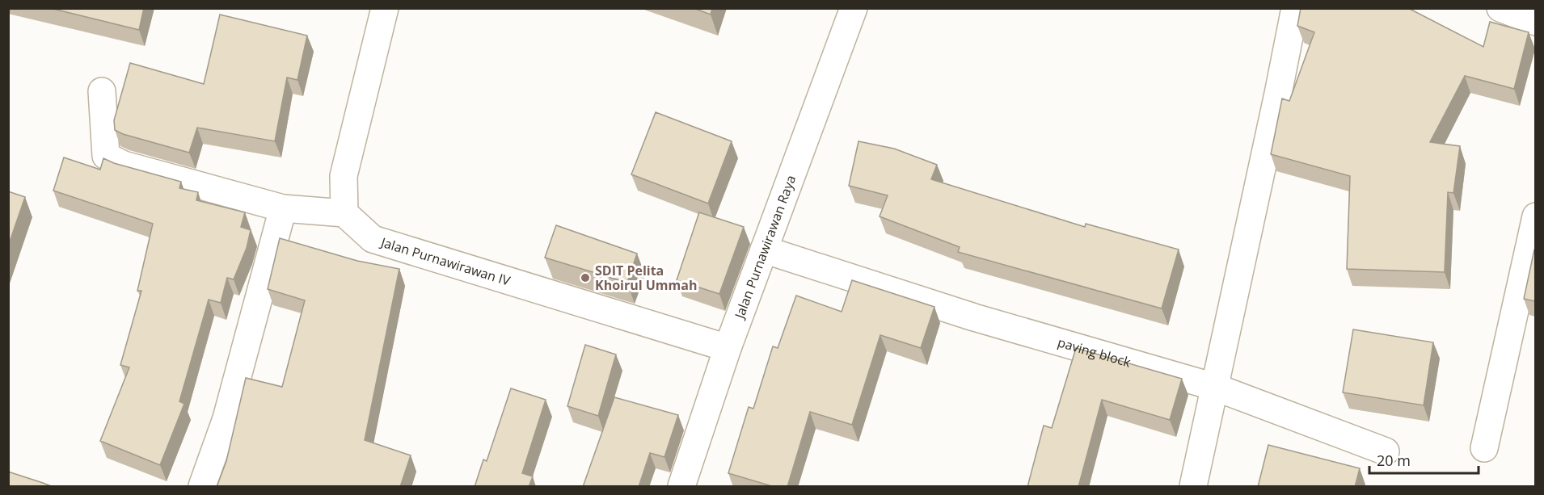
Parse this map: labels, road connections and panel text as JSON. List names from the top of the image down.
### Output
{
  "streets": {
    "street": ["Jalan Purnawirawan Raya", "Jalan Purnawirawan IV", "paving block"]
  },
  "crossings": [
    ["Jalan Purnawirawan Raya", "Jalan Purnawirawan IV"],
    ["Jalan Purnawirawan Raya", "paving block"]
  ],
  "places": ["SDIT Pelita Khoirul Ummah"],
  "scale_bar": "20 m"
}
